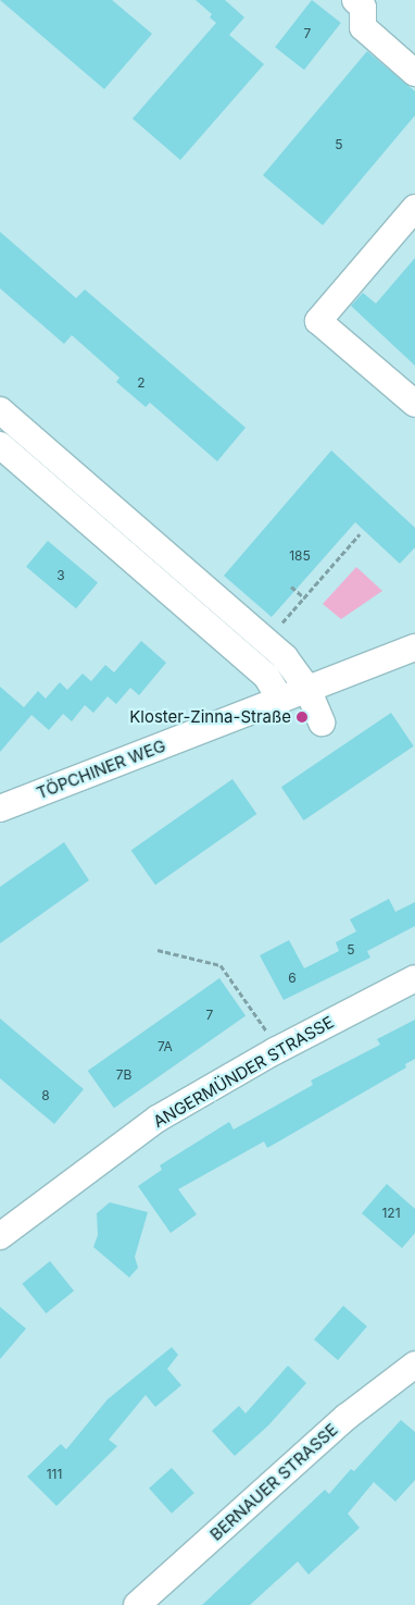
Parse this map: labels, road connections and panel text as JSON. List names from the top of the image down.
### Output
{
  "streets": {
    "street": ["TÖPCHINER WEG", "ANGERMÜNDER STRASSE", "BERNAUER STRASSE"]
  },
  "places": ["Kloster-Zinna-Straße"],
  "house_numbers": [
    "7",
    "5",
    "2",
    "185",
    "3",
    "5",
    "6",
    "7",
    "7A",
    "7B",
    "8",
    "121",
    "111"
  ]
}
